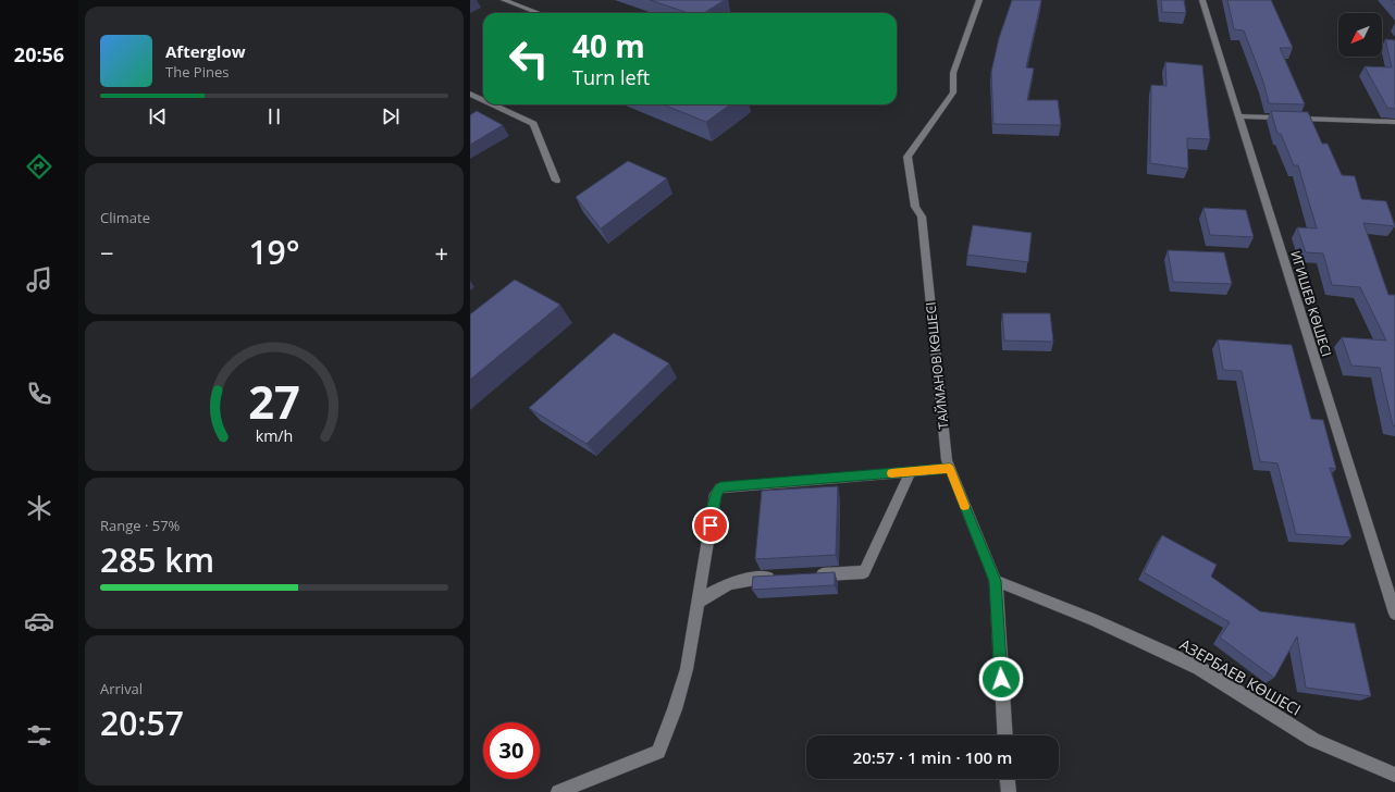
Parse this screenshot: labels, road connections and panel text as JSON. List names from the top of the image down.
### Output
{
  "streets": {
    "street": ["ИГИШЕВ КӨШЕСІ", "ТАЙМАНОВ КӨШЕСІ", "АЗЕРБАЕВ КӨШЕСІ"]
  },
  "crossings": [
    ["ТАЙМАНОВ КӨШЕСІ", "АЗЕРБАЕВ КӨШЕСІ"]
  ],
  "north": "bottom left",
  "page": {
    "tabs": "20:56",
    "turn": ["40 m", "Turn left"],
    "song": ["Afterglow", "The Pines"],
    "tile": [
      "Climate",
      ["Range · 57%", "285 km"],
      ["Arrival", "20:57"]
    ],
    "heat": ["−", "19°", "+"],
    "limit": "30",
    "trip": "20:57 · 1 min · 100 m",
    "gauge": ["27", "km/h"]
  }
}
